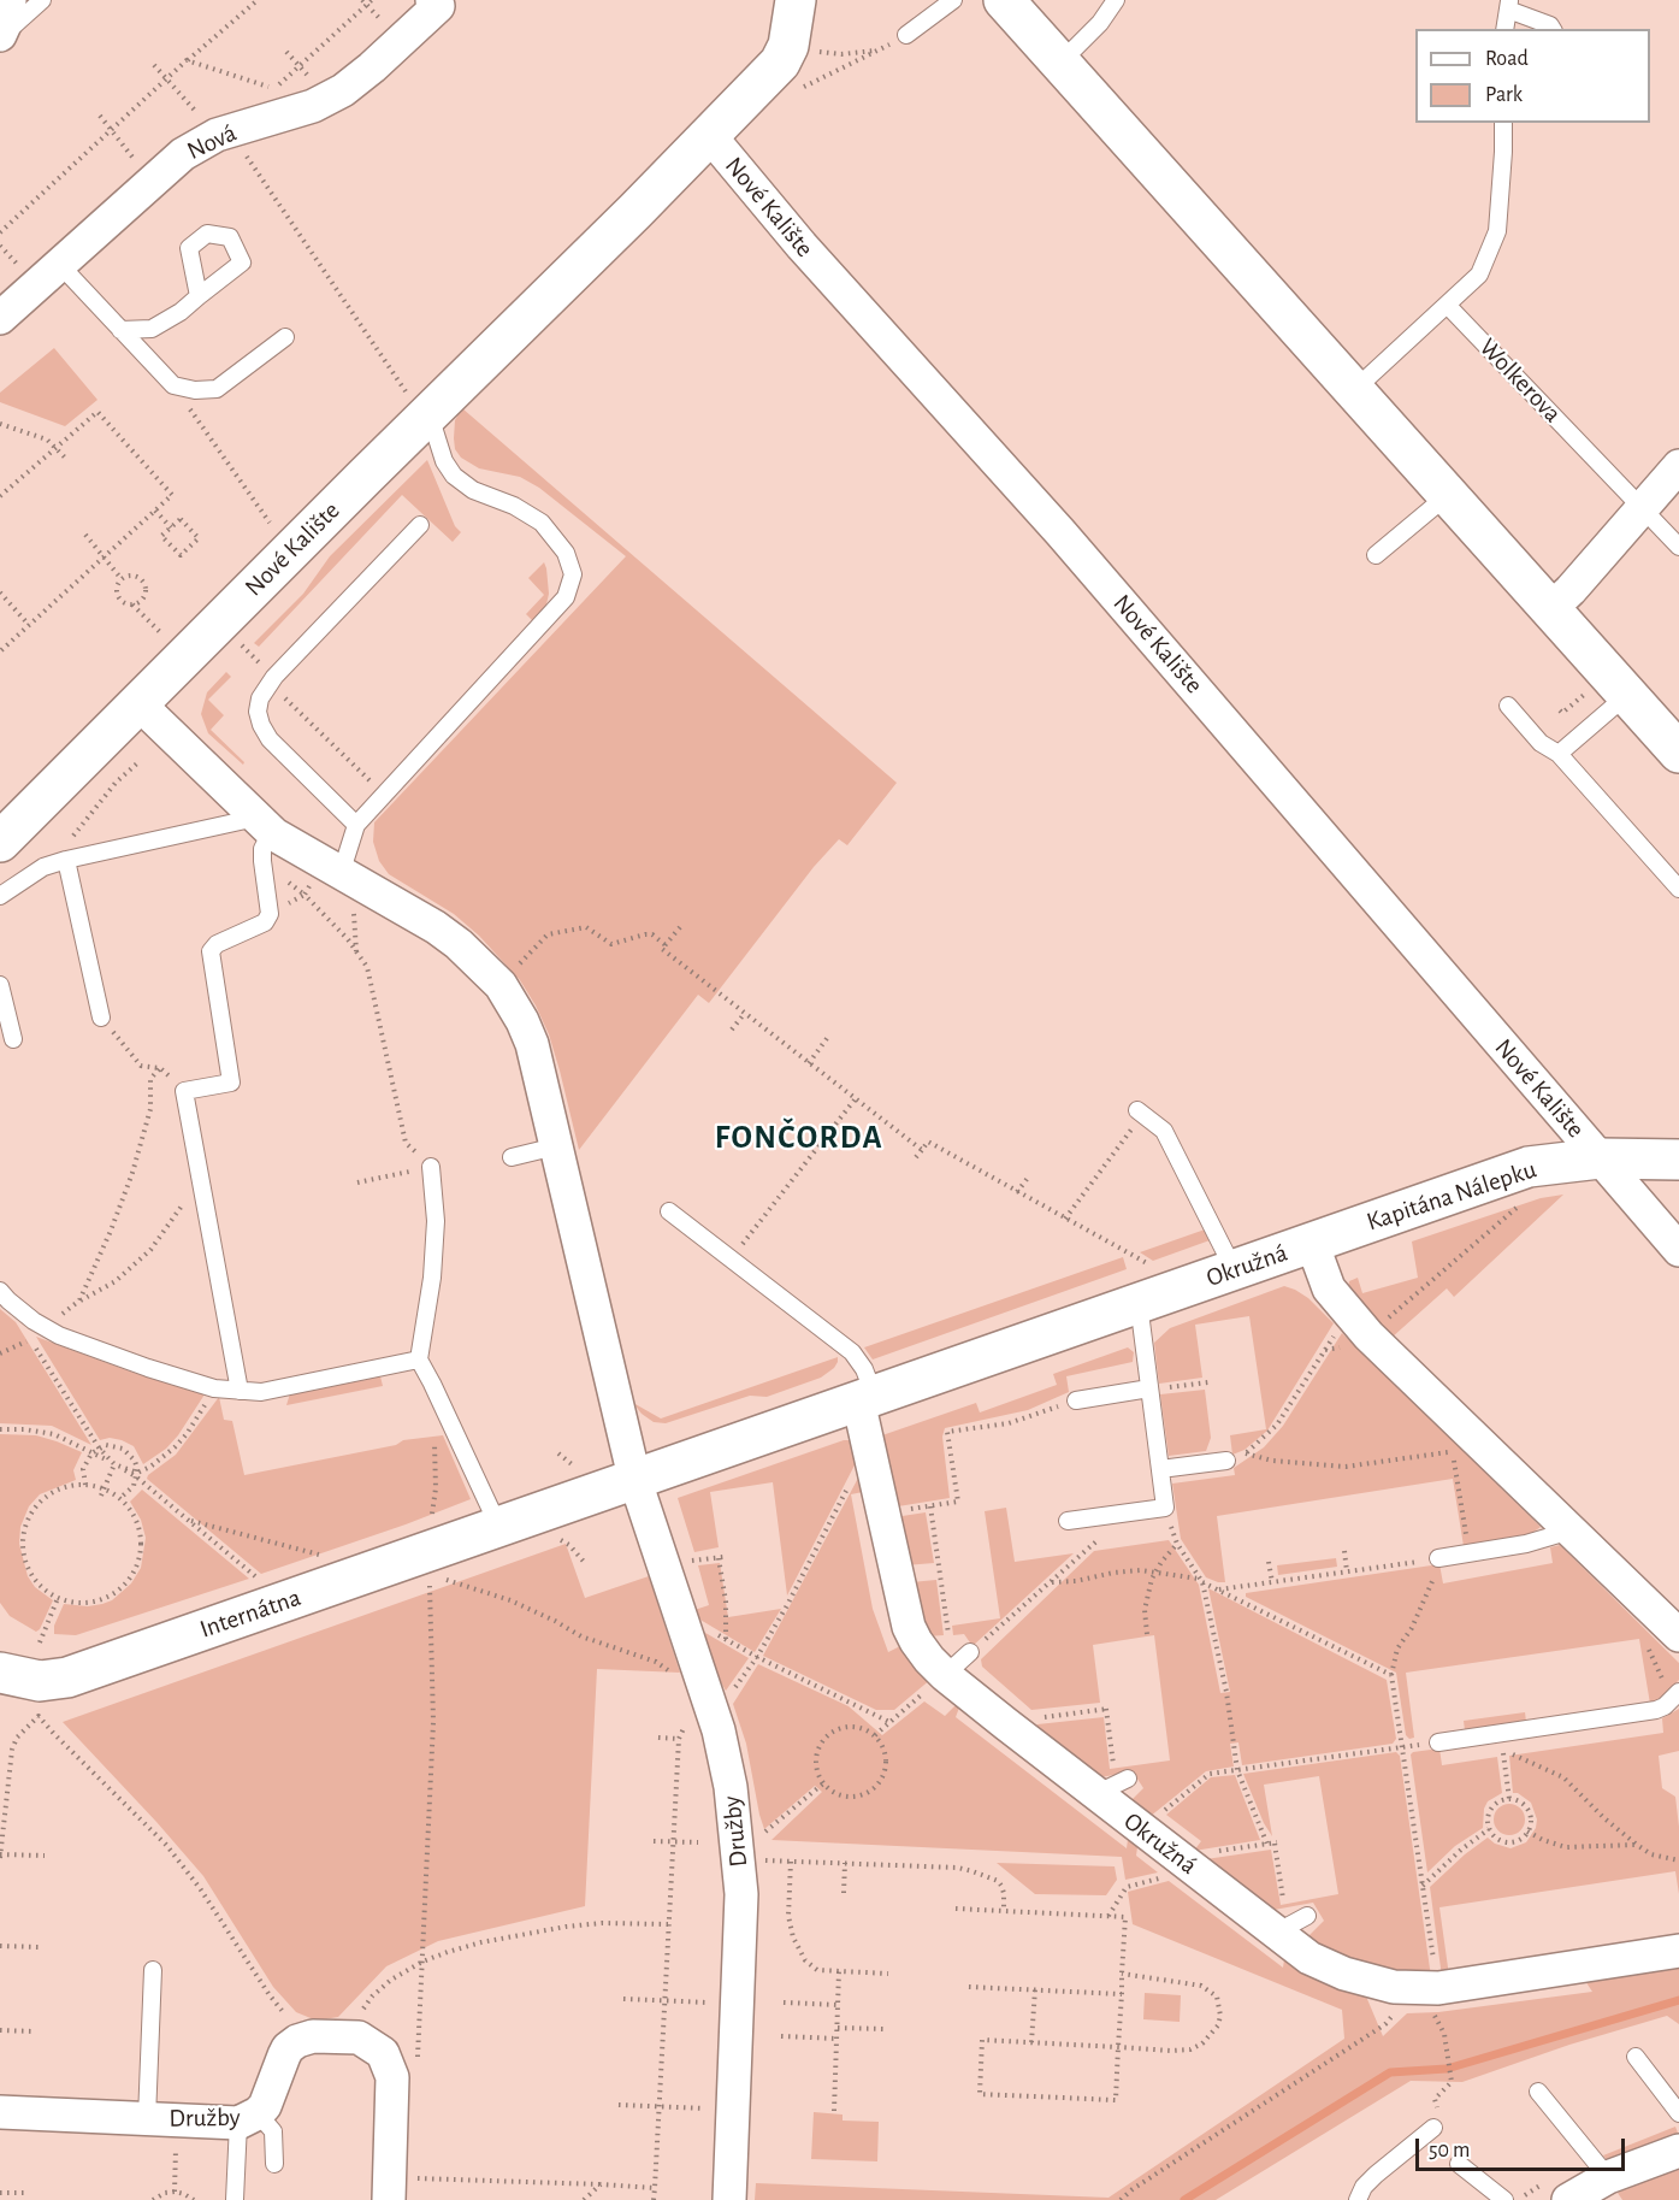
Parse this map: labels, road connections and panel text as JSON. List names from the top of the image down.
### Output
{
  "streets": {
    "street": [
      "Nová",
      "Nové Kalište",
      "Kapitána Nálepku",
      "Okružná",
      "Internátna",
      "Družby"
    ],
    "lane": ["Wolkerova"]
  },
  "crossings": [
    ["Nové Kalište", "Kapitána Nálepku"],
    ["Nové Kalište", "Družby"],
    ["Kapitána Nálepku", "Okružná"],
    ["Okružná", "Internátna"],
    ["Okružná", "Družby"],
    ["Internátna", "Družby"]
  ],
  "districts": ["FONČORDA"],
  "legend": ["Road", "Park"],
  "scale_bar": "50 m"
}
